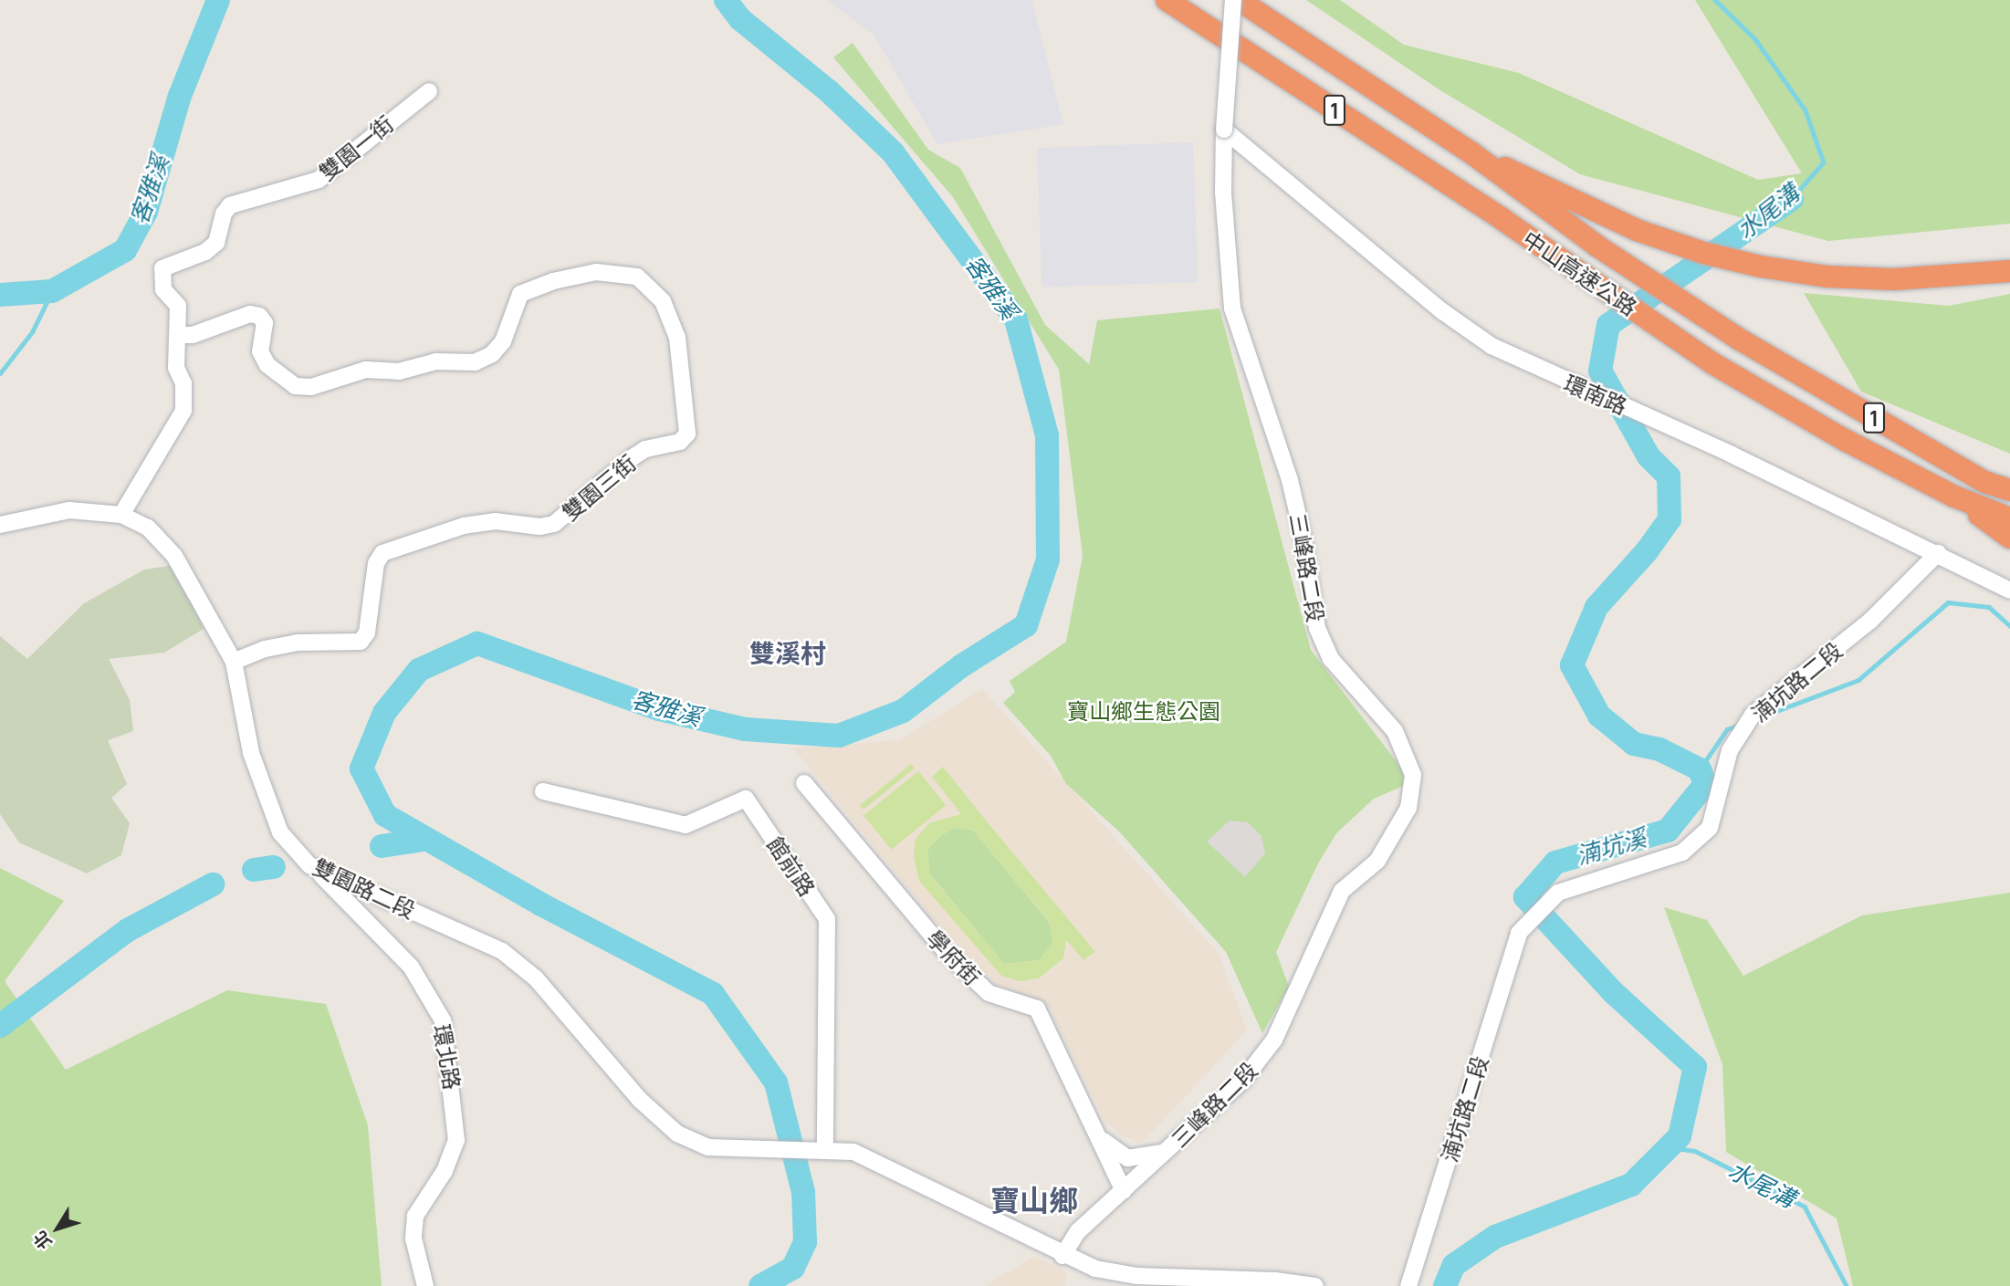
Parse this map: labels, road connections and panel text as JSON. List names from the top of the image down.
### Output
{
  "streets": {
    "highway": ["1", "中山高速公路"],
    "street": [
      "雙園一街",
      "環南路",
      "雙園三街",
      "三峰路二段",
      "湳坑路二段",
      "館前路",
      "雙園路二段",
      "學府街",
      "環北路"
    ]
  },
  "crossings": [
    ["雙園一街", "雙園三街"],
    ["雙園一街", "雙園路二段"],
    ["環南路", "三峰路二段"],
    ["環南路", "湳坑路二段"],
    ["雙園三街", "雙園路二段"],
    ["三峰路二段", "學府街"],
    ["館前路", "雙園路二段"],
    ["雙園路二段", "環北路"]
  ],
  "districts": ["雙溪村", "寶山鄉"],
  "water": ["客雅溪", "水尾溝", "湳坑溪"],
  "parks": ["寶山鄉生態公園"],
  "north": "bottom left"
}
